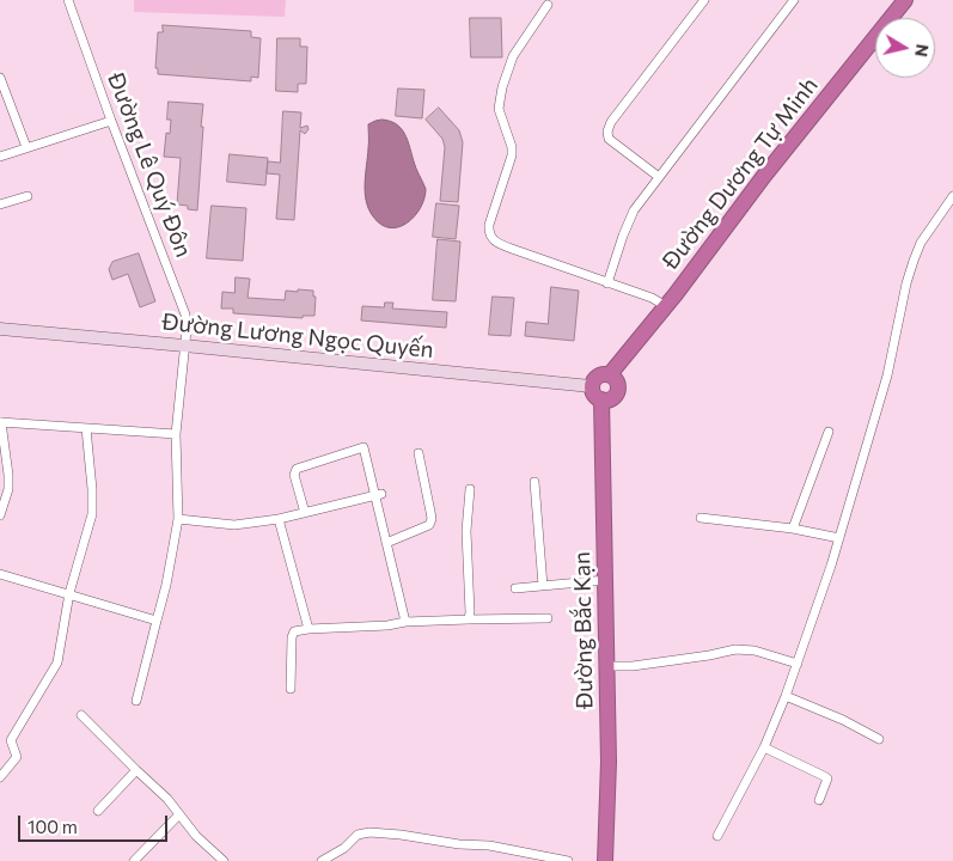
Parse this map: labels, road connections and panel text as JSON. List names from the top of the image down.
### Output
{
  "streets": {
    "highway": ["Đường Dương Tự Minh", "Đường Bắc Kạn"],
    "main road": ["Đường Lương Ngọc Quyến"],
    "street": ["Đường Lê Quý Đôn"]
  },
  "crossings": [
    ["Đường Lê Quý Đôn", "Đường Lương Ngọc Quyến"],
    ["Đường Dương Tự Minh", "Đường Lương Ngọc Quyến"],
    ["Đường Dương Tự Minh", "Đường Bắc Kạn"],
    ["Đường Lương Ngọc Quyến", "Đường Bắc Kạn"]
  ],
  "scale_bar": "100 m",
  "north": "right"
}
